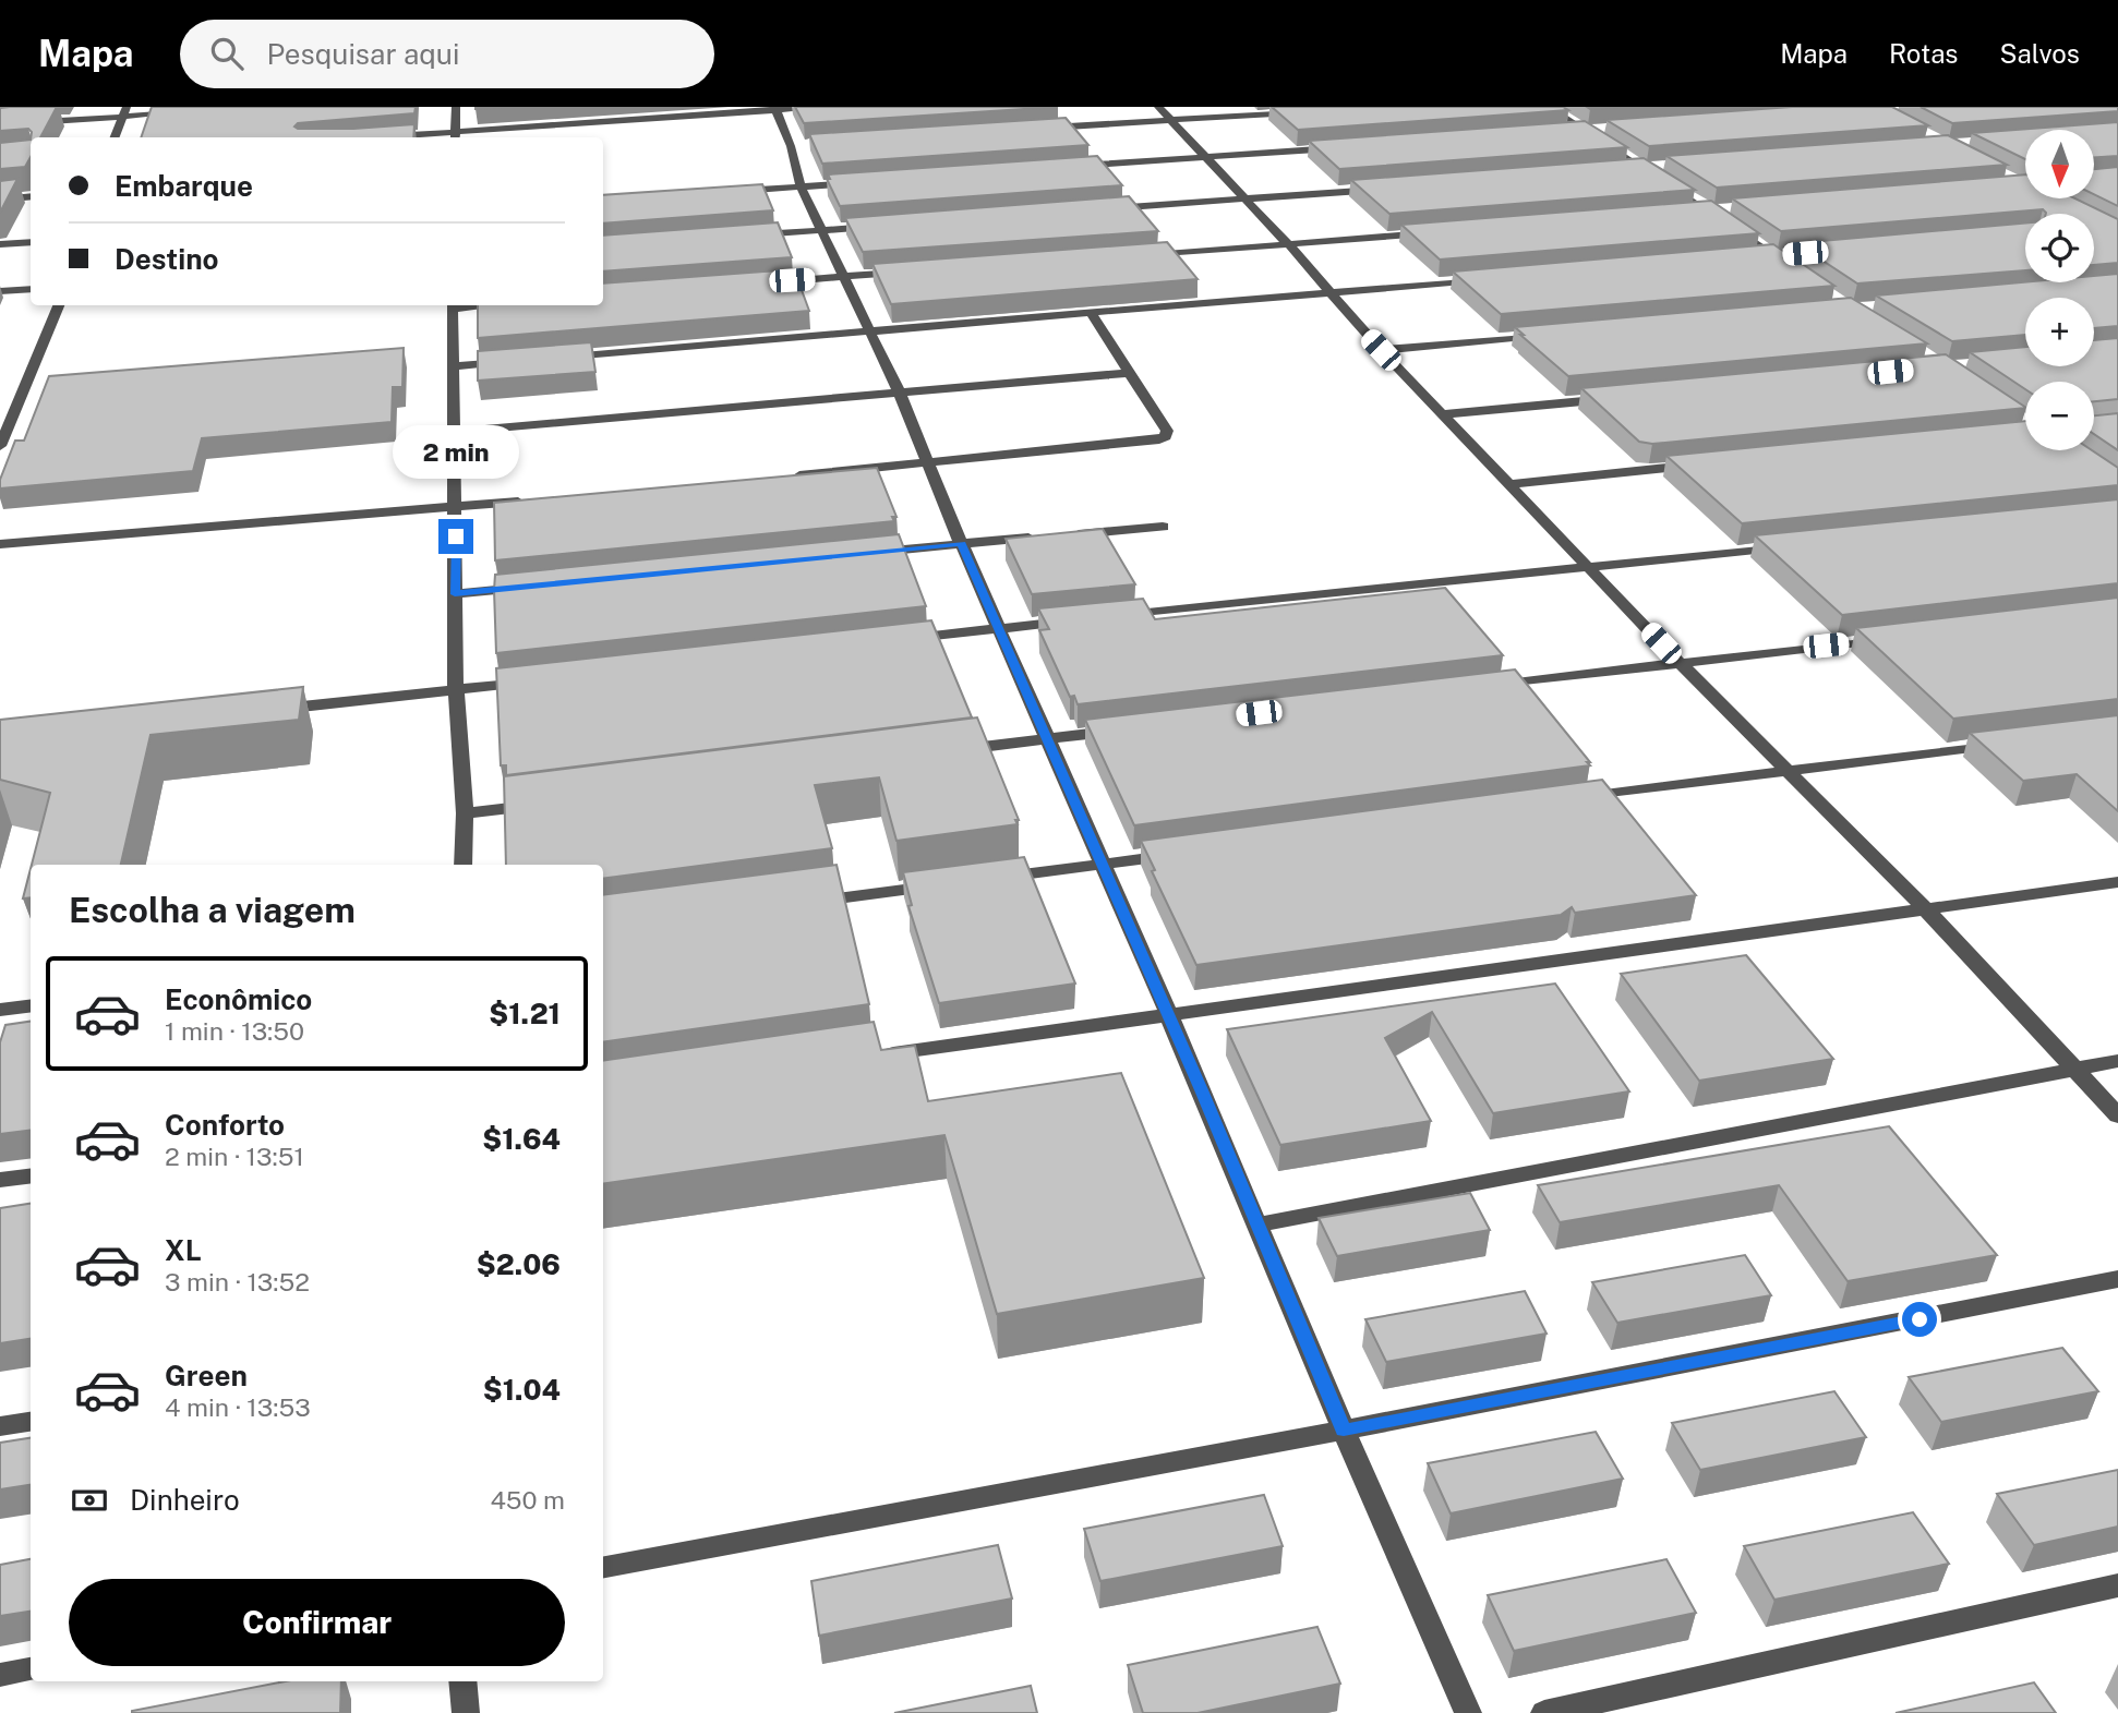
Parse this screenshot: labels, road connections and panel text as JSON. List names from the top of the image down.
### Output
{
  "north": "bottom",
  "page": {
    "header": "Mapa",
    "search": "Pesquisar aqui",
    "nav": ["Mapa", "Rotas", "Salvos"],
    "map_buttons": ["+", "−"],
    "banner": ["Embarque", "Destino"],
    "bubble": "2 min",
    "heading": "Escolha a viagem",
    "list": [
      {
        "name": "Econômico",
        "note": "1 min · 13:50",
        "value": "$1.21"
      },
      {
        "name": "Conforto",
        "note": "2 min · 13:51",
        "value": "$1.64"
      },
      {
        "name": "XL",
        "note": "3 min · 13:52",
        "value": "$2.06"
      },
      {
        "name": "Green",
        "note": "4 min · 13:53",
        "value": "$1.04"
      }
    ],
    "pay": ["Dinheiro", "450 m"],
    "buttons": "Confirmar"
  }
}
